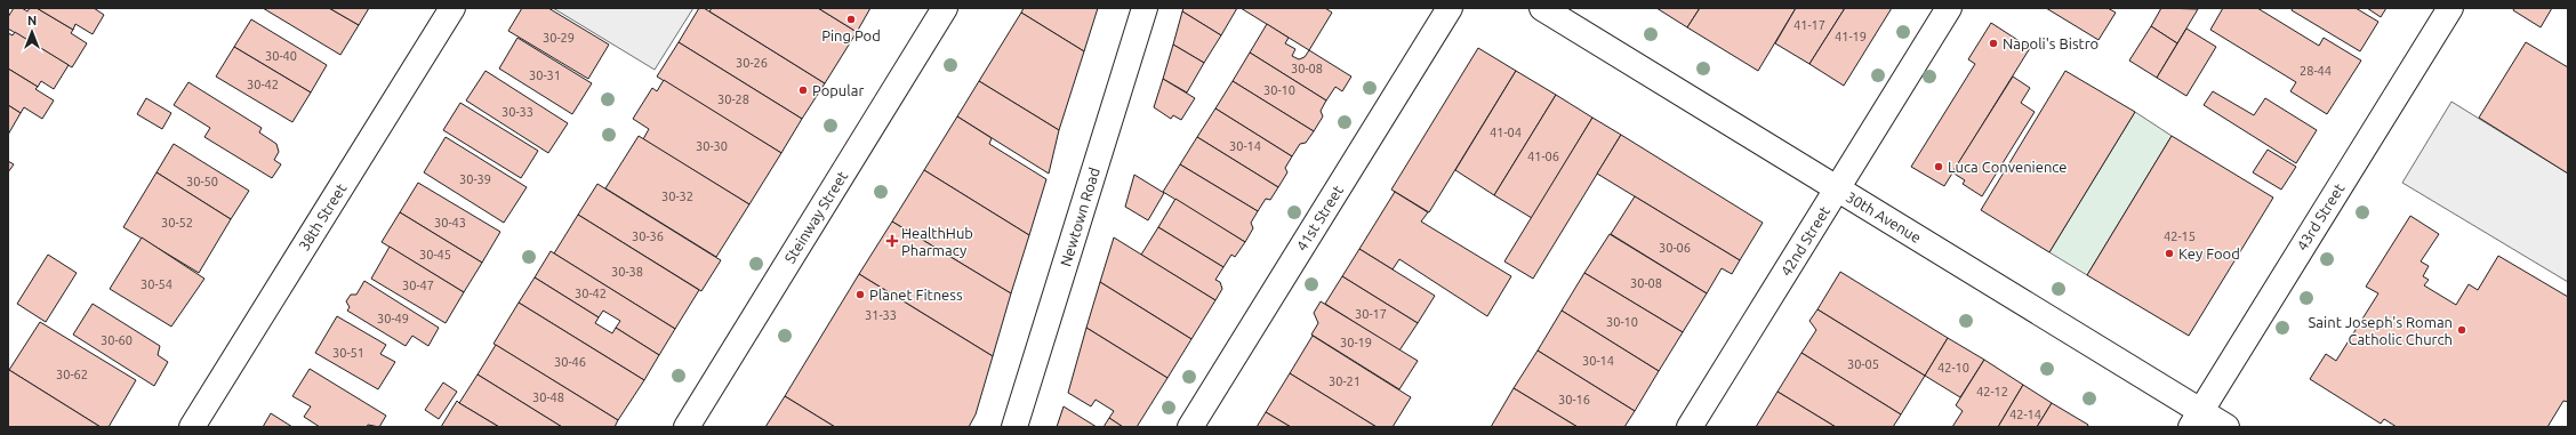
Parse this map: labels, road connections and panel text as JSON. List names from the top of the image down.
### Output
{
  "streets": {
    "street": [
      "38th Street",
      "Steinway Street",
      "Newtown Road",
      "30th Avenue",
      "43rd Street",
      "41st Street",
      "42nd Street"
    ]
  },
  "crossings": [
    ["30th Avenue", "43rd Street"],
    ["30th Avenue", "42nd Street"]
  ],
  "places": {
    "other": [
      "Ping Pod",
      "Napoli's Bistro",
      "Popular",
      "Luca Convenience",
      "Key Food",
      "Planet Fitness",
      "Saint Joseph's Roman Catholic Church"
    ],
    "health": ["HealthHub Pharmacy"]
  },
  "house_numbers": [
    "41-17",
    "41-19",
    "30-29",
    "30-40",
    "30-26",
    "30-08",
    "28-44",
    "30-31",
    "30-42",
    "30-10",
    "30-28",
    "30-33",
    "41-04",
    "30-30",
    "30-14",
    "41-06",
    "30-39",
    "30-50",
    "30-32",
    "30-52",
    "30-43",
    "30-36",
    "42-15",
    "30-06",
    "30-45",
    "30-38",
    "30-08",
    "30-54",
    "30-47",
    "30-42",
    "30-17",
    "31-33",
    "30-49",
    "30-10",
    "30-60",
    "30-19",
    "30-51",
    "30-14",
    "30-46",
    "30-05",
    "42-10",
    "30-62",
    "30-21",
    "42-12",
    "30-48",
    "30-16",
    "42-14"
  ],
  "north": "top"
}
